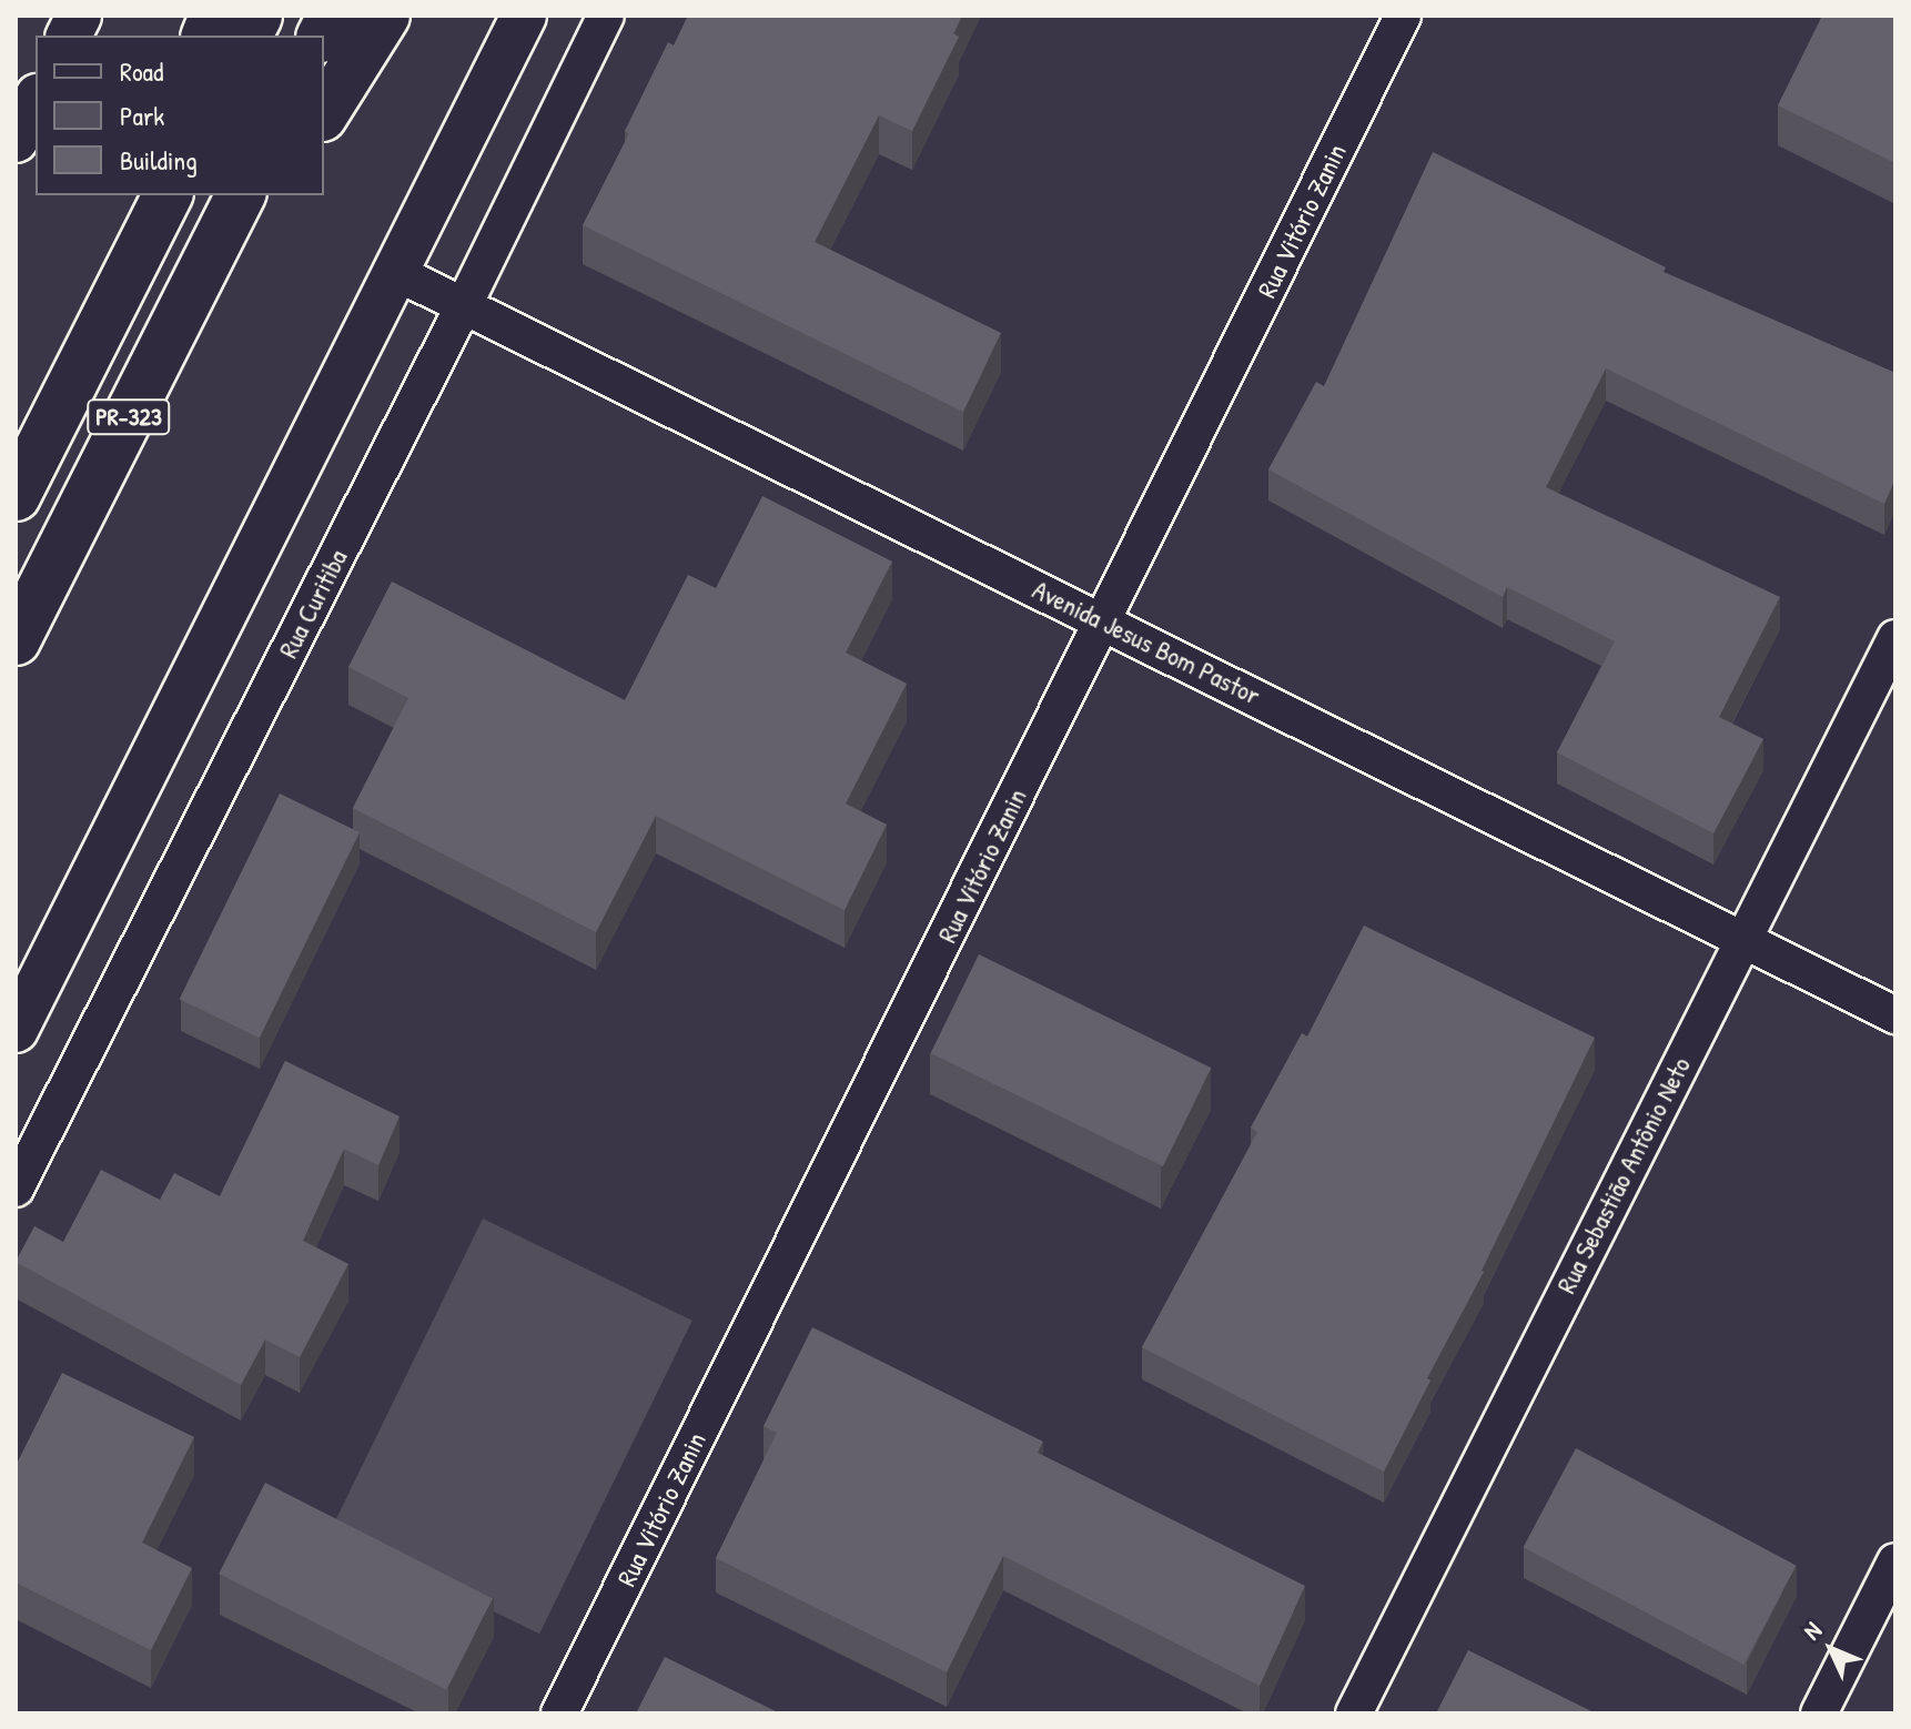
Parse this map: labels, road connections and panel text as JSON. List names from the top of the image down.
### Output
{
  "streets": {
    "highway": ["PR-323"],
    "street": [
      "Rua Vitório Zanin",
      "Rua Curitiba",
      "Avenida Jesus Bom Pastor",
      "Rua Sebastião Antônio Neto"
    ]
  },
  "crossings": [
    ["Rua Vitório Zanin", "Avenida Jesus Bom Pastor"],
    ["Rua Curitiba", "Avenida Jesus Bom Pastor"],
    ["Avenida Jesus Bom Pastor", "Rua Sebastião Antônio Neto"]
  ],
  "legend": ["Road", "Park", "Building"],
  "north": "top left"
}
